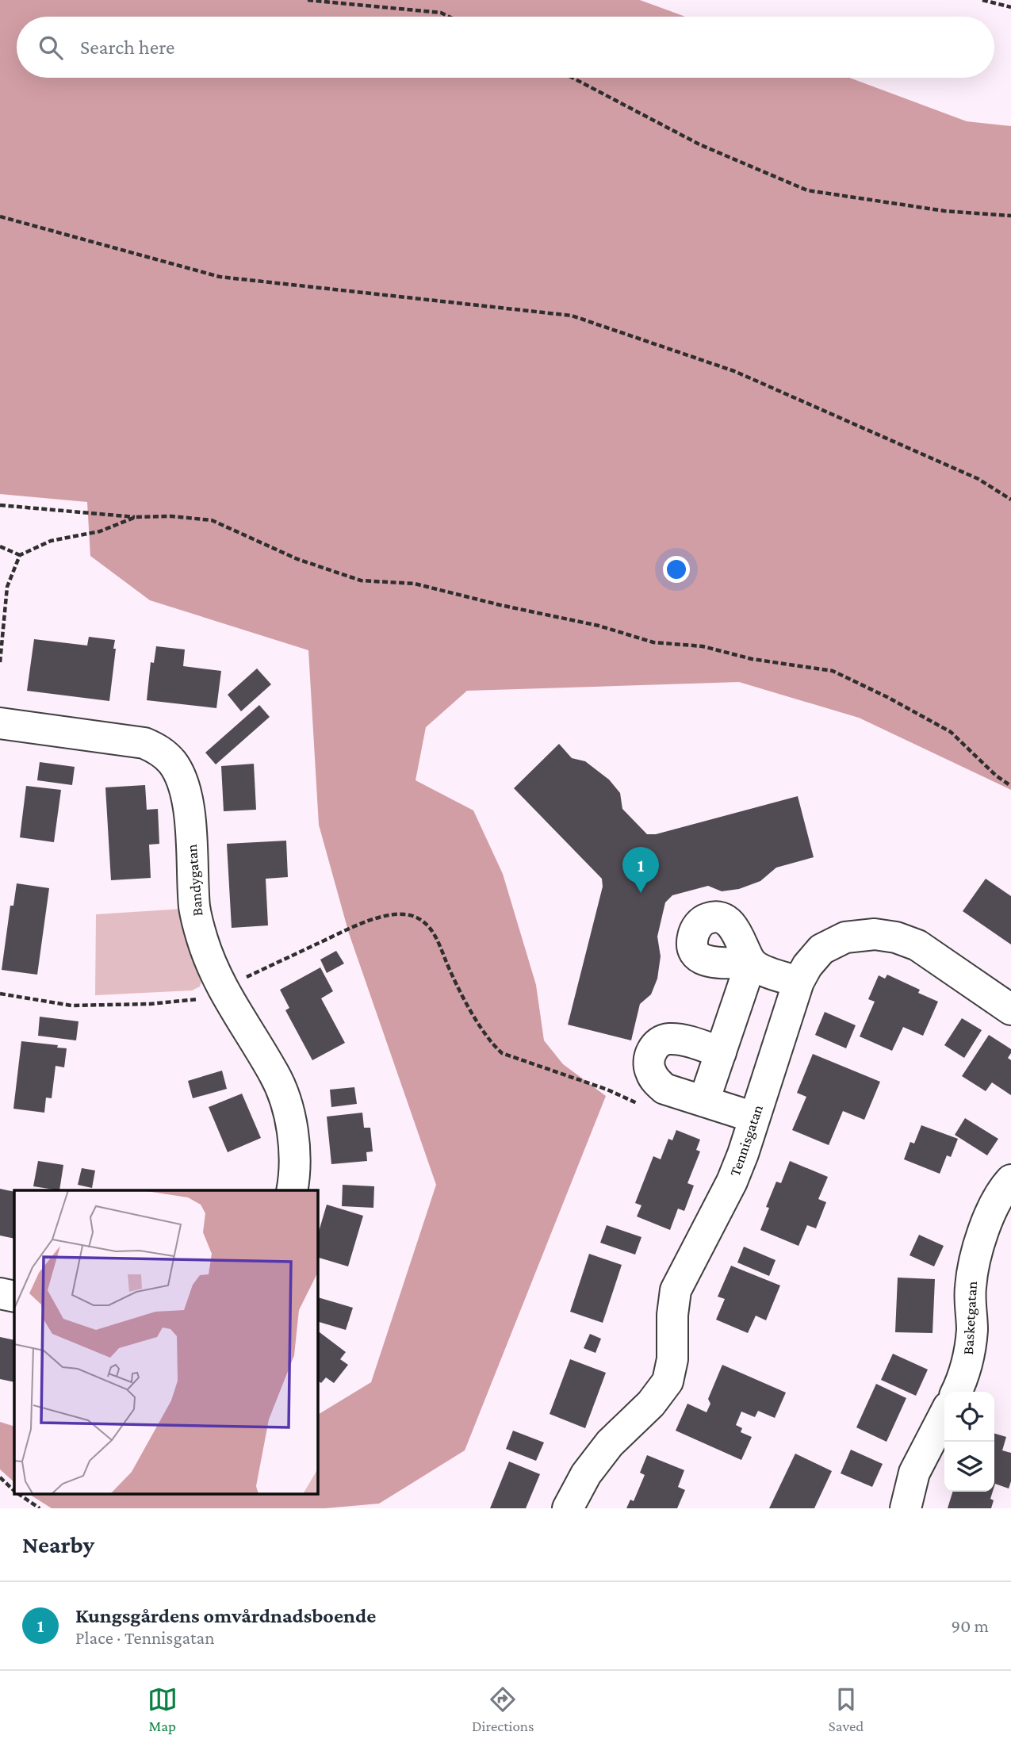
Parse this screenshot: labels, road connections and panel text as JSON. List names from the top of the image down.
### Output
{
  "streets": {
    "street": ["Bandygatan", "Tennisgatan", "Basketgatan"]
  },
  "page": {
    "search": "Search here",
    "pins": "1",
    "heading": "Nearby",
    "list": [
      {
        "mark": "1",
        "name": "Kungsgårdens omvårdnadsboende",
        "note": "Place · Tennisgatan",
        "value": "90 m"
      }
    ],
    "nav": ["Map", "Directions", "Saved"]
  }
}
